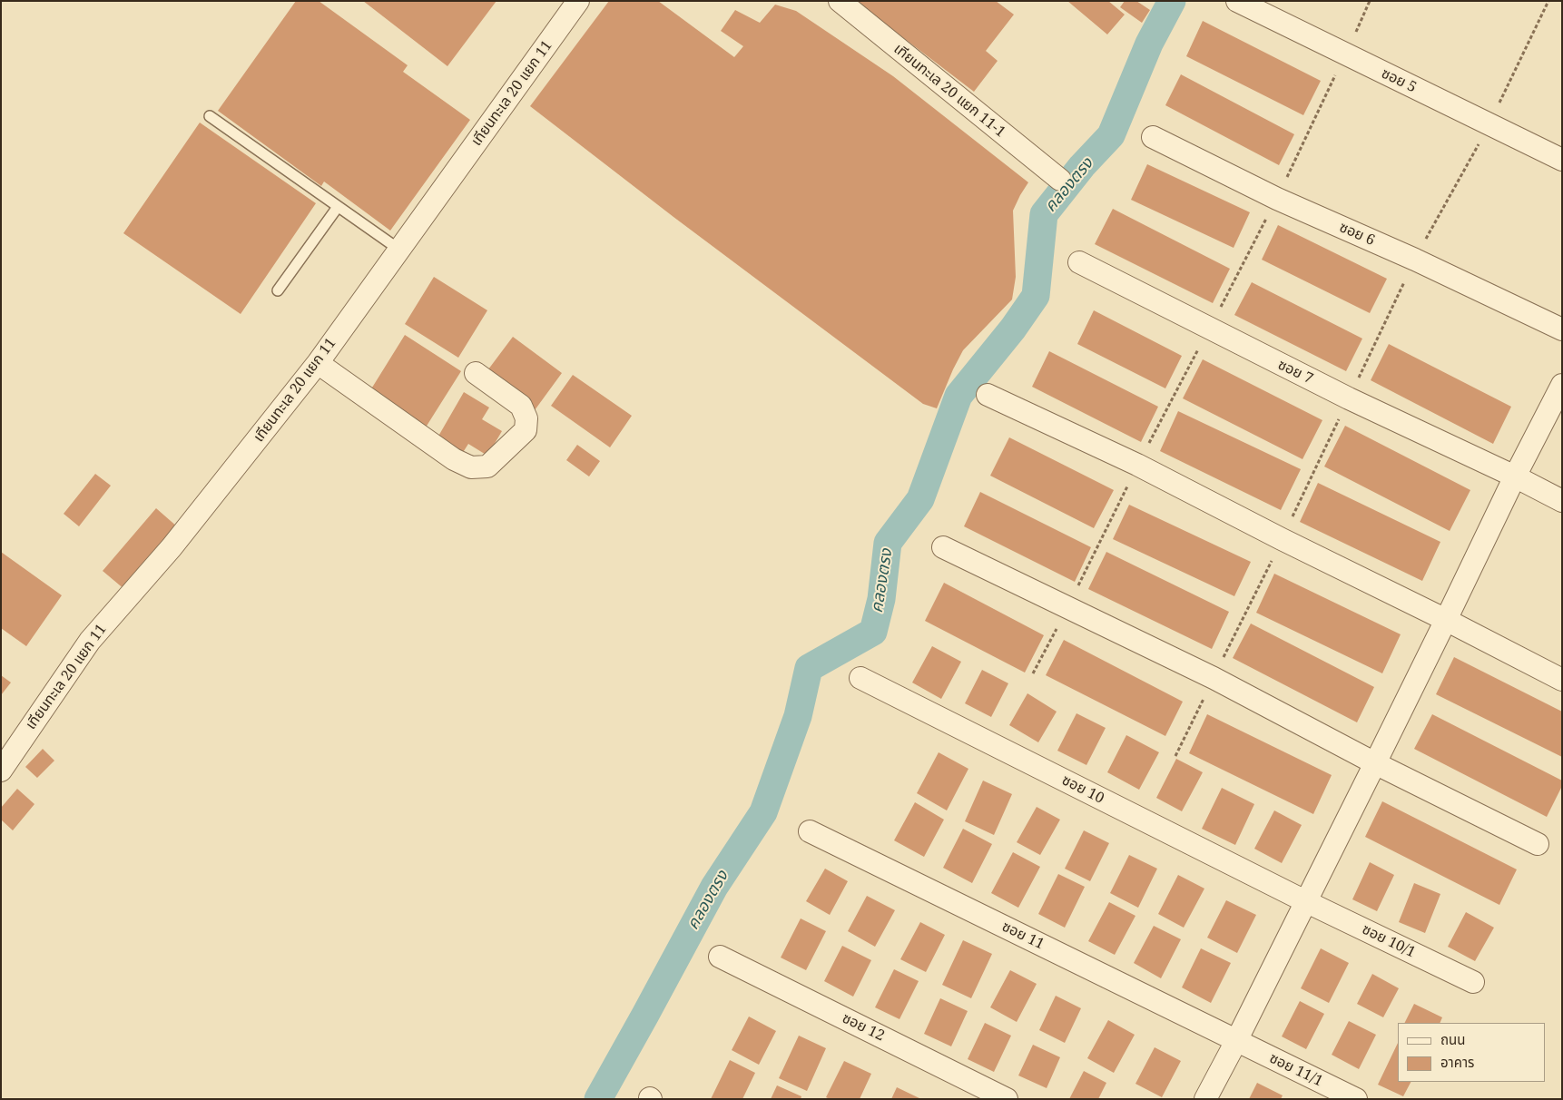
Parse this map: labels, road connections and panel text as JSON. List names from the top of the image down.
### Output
{
  "streets": {
    "street": [
      "ซอย 5",
      "เทียนทะเล 20 แยก 11-1",
      "เทียนทะเล 20 แยก 11",
      "ซอย 6",
      "ซอย 7",
      "ซอย 10",
      "ซอย 11",
      "ซอย 10/1",
      "ซอย 12",
      "ซอย 11/1"
    ]
  },
  "crossings": [
    ["ซอย 10", "ซอย 10/1"],
    ["ซอย 11", "ซอย 11/1"]
  ],
  "water": ["คลองตรง"],
  "legend": ["ถนน", "อาคาร"]
}
